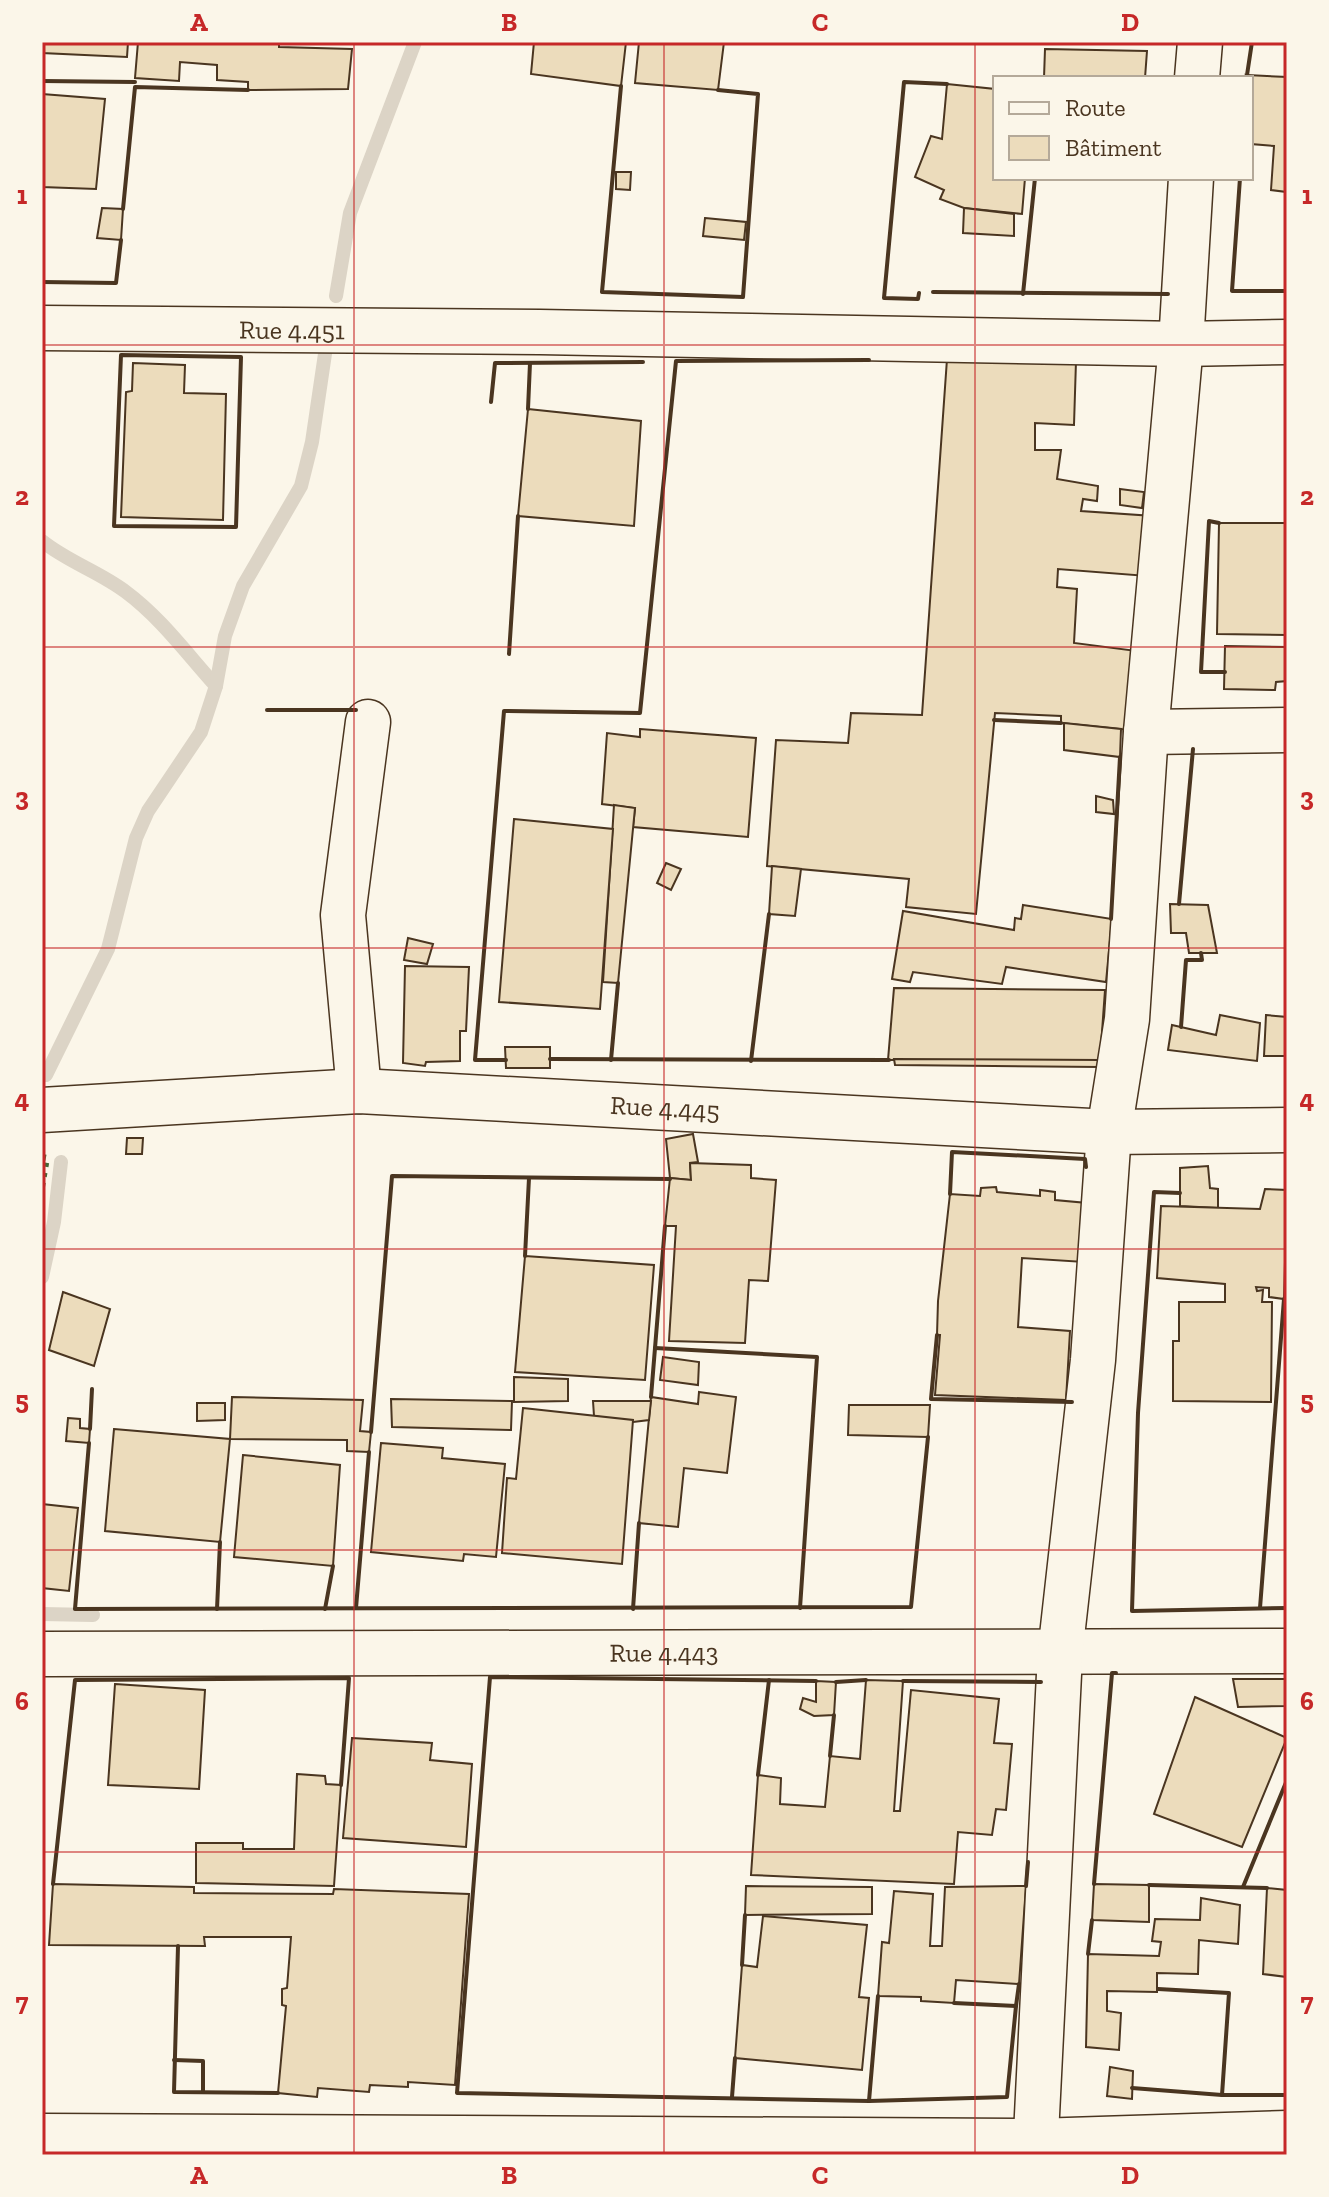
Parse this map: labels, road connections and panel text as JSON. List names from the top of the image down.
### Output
{
  "streets": {
    "street": ["Rue 4.451", "Rue 4.445", "Rue 4.443"]
  },
  "legend": ["Route", "Bâtiment"],
  "grid": {
    "columns": [
      "A",
      "B",
      "C",
      "D"
    ],
    "rows": [
      "1",
      "2",
      "3",
      "4",
      "5",
      "6",
      "7"
    ]
  }
}
